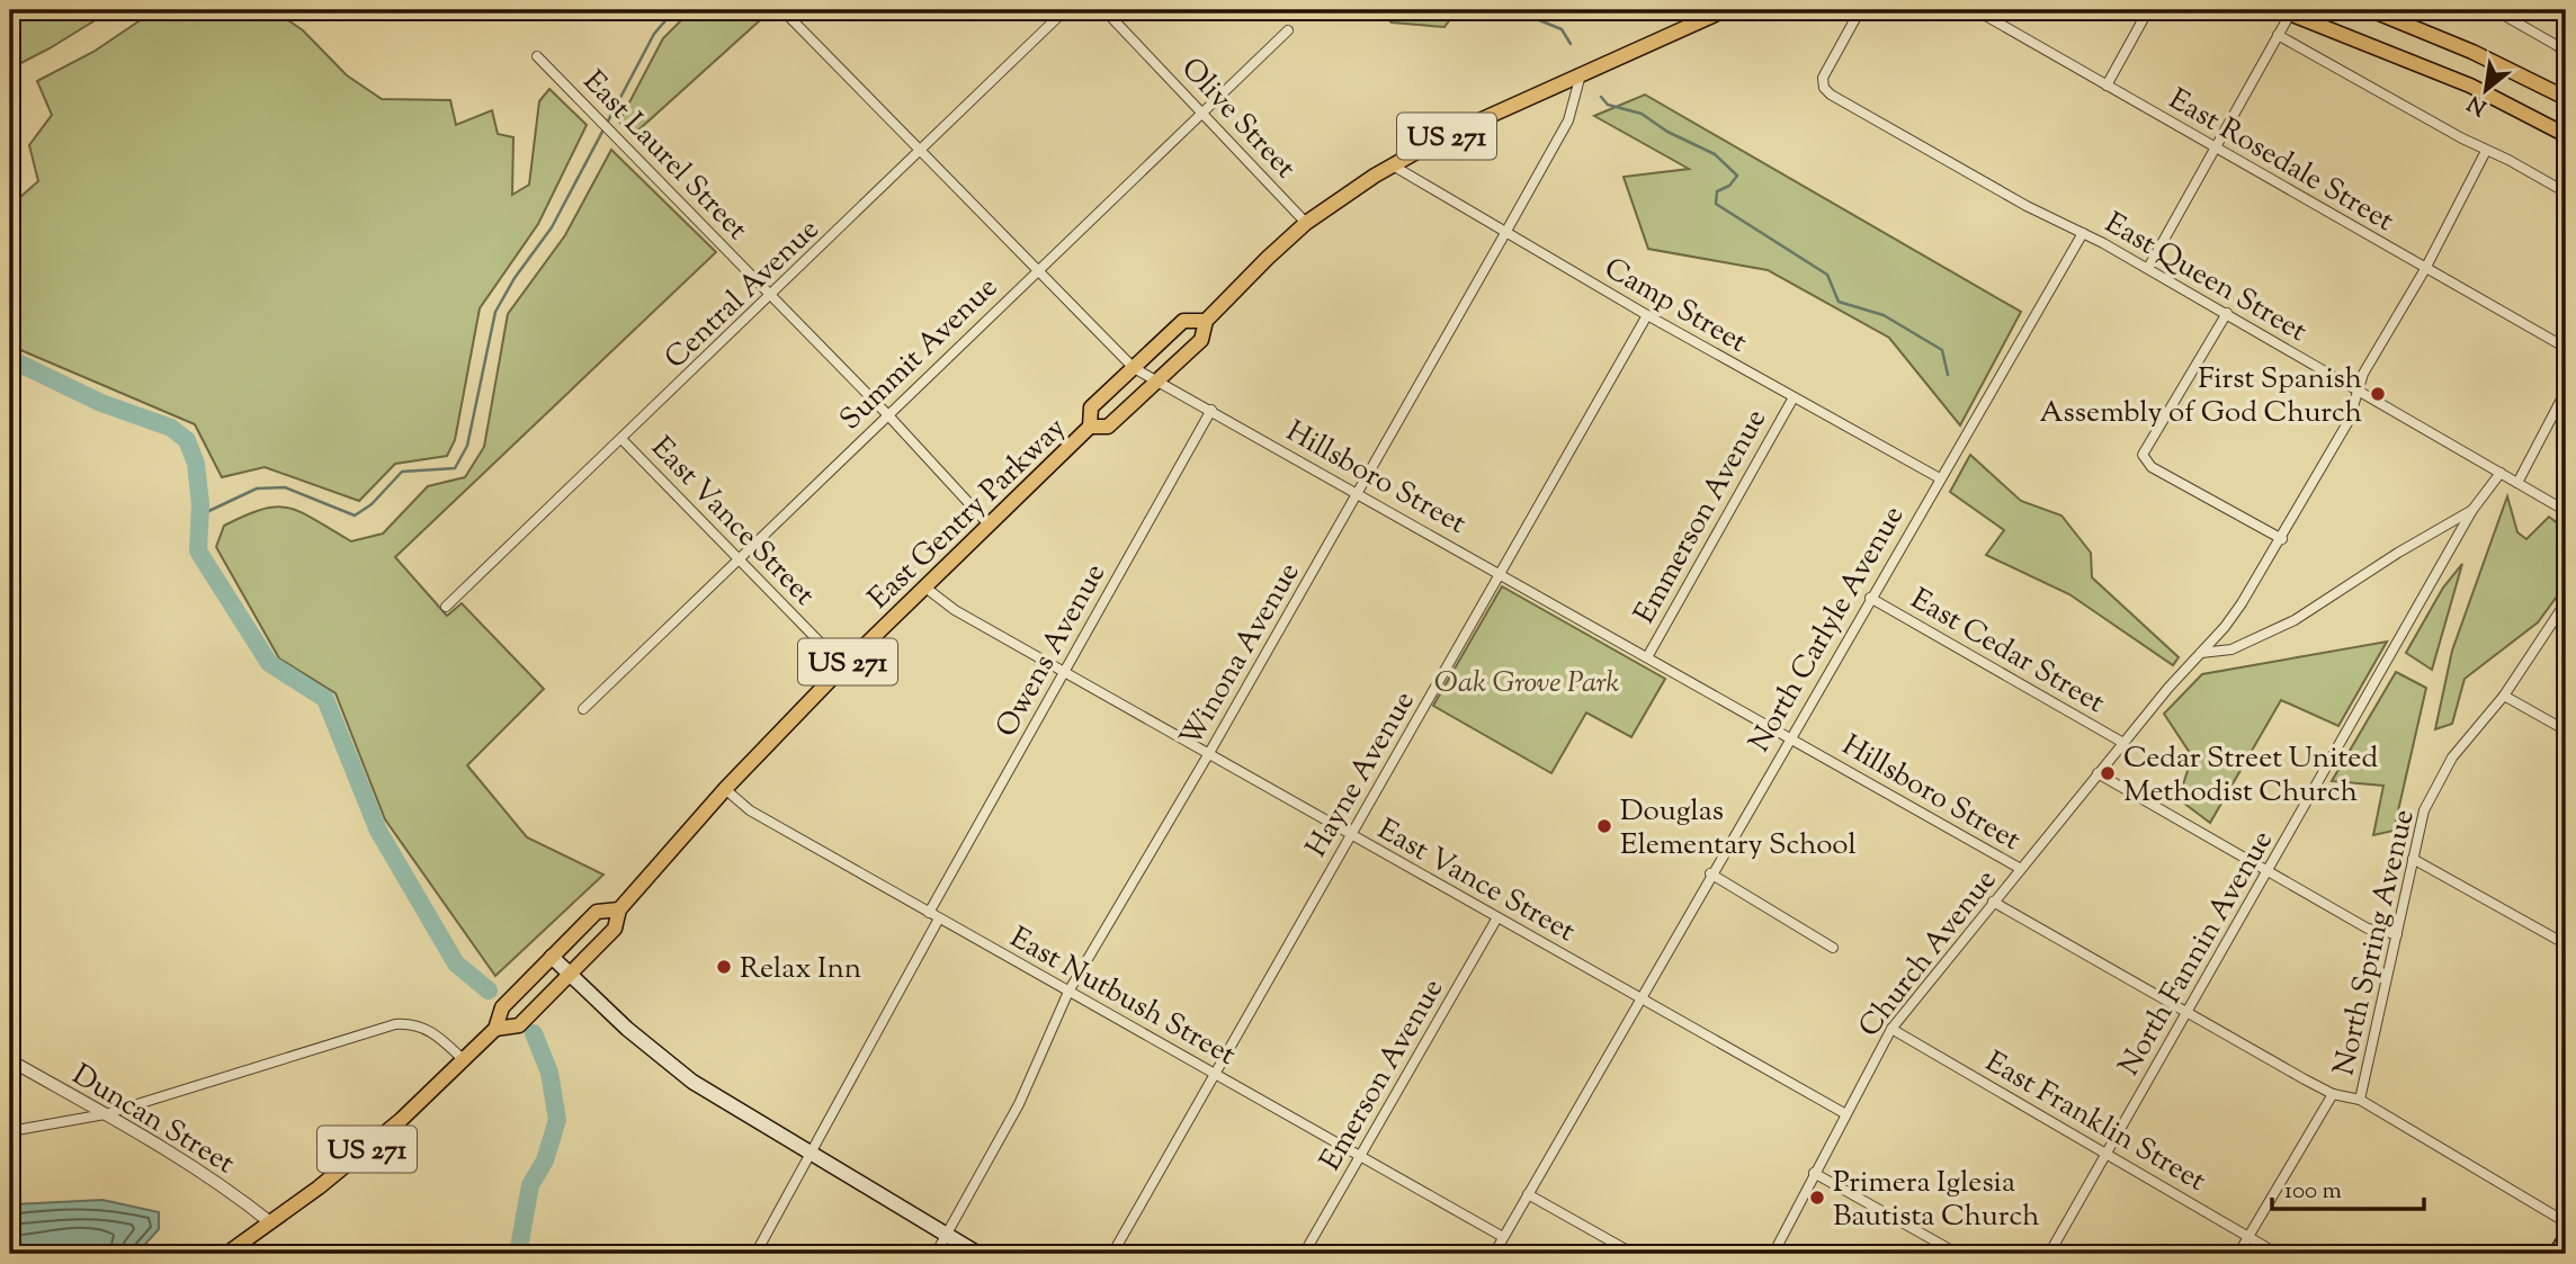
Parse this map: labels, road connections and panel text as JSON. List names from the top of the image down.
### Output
{
  "streets": {
    "main road": ["US 271", "East Gentry Parkway"],
    "street": [
      "Olive Street",
      "East Laurel Street",
      "East Rosedale Street",
      "East Queen Street",
      "Central Avenue",
      "Camp Street",
      "Summit Avenue",
      "Hillsboro Street",
      "Emmerson Avenue",
      "East Vance Street",
      "North Carlyle Avenue",
      "Owens Avenue",
      "East Cedar Street",
      "Winona Avenue",
      "Hayne Avenue",
      "North Spring Avenue",
      "Church Avenue",
      "North Fannin Avenue",
      "East Nutbush Street",
      "Emerson Avenue",
      "Duncan Street",
      "East Franklin Street"
    ]
  },
  "crossings": [
    ["Olive Street", "Summit Avenue"],
    ["Olive Street", "East Gentry Parkway"],
    ["East Laurel Street", "Central Avenue"],
    ["East Laurel Street", "Summit Avenue"],
    ["East Laurel Street", "East Gentry Parkway"],
    ["East Rosedale Street", "Church Avenue"],
    ["East Queen Street", "North Carlyle Avenue"],
    ["East Queen Street", "Church Avenue"],
    ["Central Avenue", "Hillsboro Street"],
    ["Central Avenue", "East Vance Street"],
    ["Camp Street", "East Gentry Parkway"],
    ["Camp Street", "Emmerson Avenue"],
    ["Camp Street", "North Carlyle Avenue"],
    ["Camp Street", "Winona Avenue"],
    ["Camp Street", "Hayne Avenue"],
    ["Summit Avenue", "Hillsboro Street"],
    ["Summit Avenue", "East Vance Street"],
    ["Hillsboro Street", "East Gentry Parkway"],
    ["Hillsboro Street", "Emmerson Avenue"],
    ["Hillsboro Street", "North Carlyle Avenue"],
    ["Hillsboro Street", "Owens Avenue"],
    ["Hillsboro Street", "Winona Avenue"],
    ["Hillsboro Street", "Hayne Avenue"],
    ["Hillsboro Street", "Church Avenue"],
    ["East Gentry Parkway", "East Vance Street"],
    ["East Gentry Parkway", "Winona Avenue"],
    ["East Gentry Parkway", "East Nutbush Street"],
    ["East Gentry Parkway", "Duncan Street"],
    ["East Vance Street", "North Carlyle Avenue"],
    ["East Vance Street", "Owens Avenue"],
    ["East Vance Street", "Winona Avenue"],
    ["East Vance Street", "Hayne Avenue"],
    ["East Vance Street", "Church Avenue"],
    ["East Vance Street", "Emerson Avenue"],
    ["North Carlyle Avenue", "East Cedar Street"],
    ["North Carlyle Avenue", "East Nutbush Street"],
    ["Owens Avenue", "East Nutbush Street"],
    ["East Cedar Street", "Church Avenue"],
    ["Winona Avenue", "East Nutbush Street"],
    ["Hayne Avenue", "East Nutbush Street"],
    ["North Spring Avenue", "East Franklin Street"],
    ["Church Avenue", "East Franklin Street"],
    ["North Fannin Avenue", "East Franklin Street"],
    ["East Nutbush Street", "Emerson Avenue"]
  ],
  "parks": ["Oak Grove Park"],
  "places": [
    "First Spanish Assembly of God Church",
    "Cedar Street United Methodist Church",
    "Douglas Elementary School",
    "Relax Inn",
    "Primera Iglesia Bautista Church"
  ],
  "scale_bar": "100 m",
  "north": "bottom left"
}
